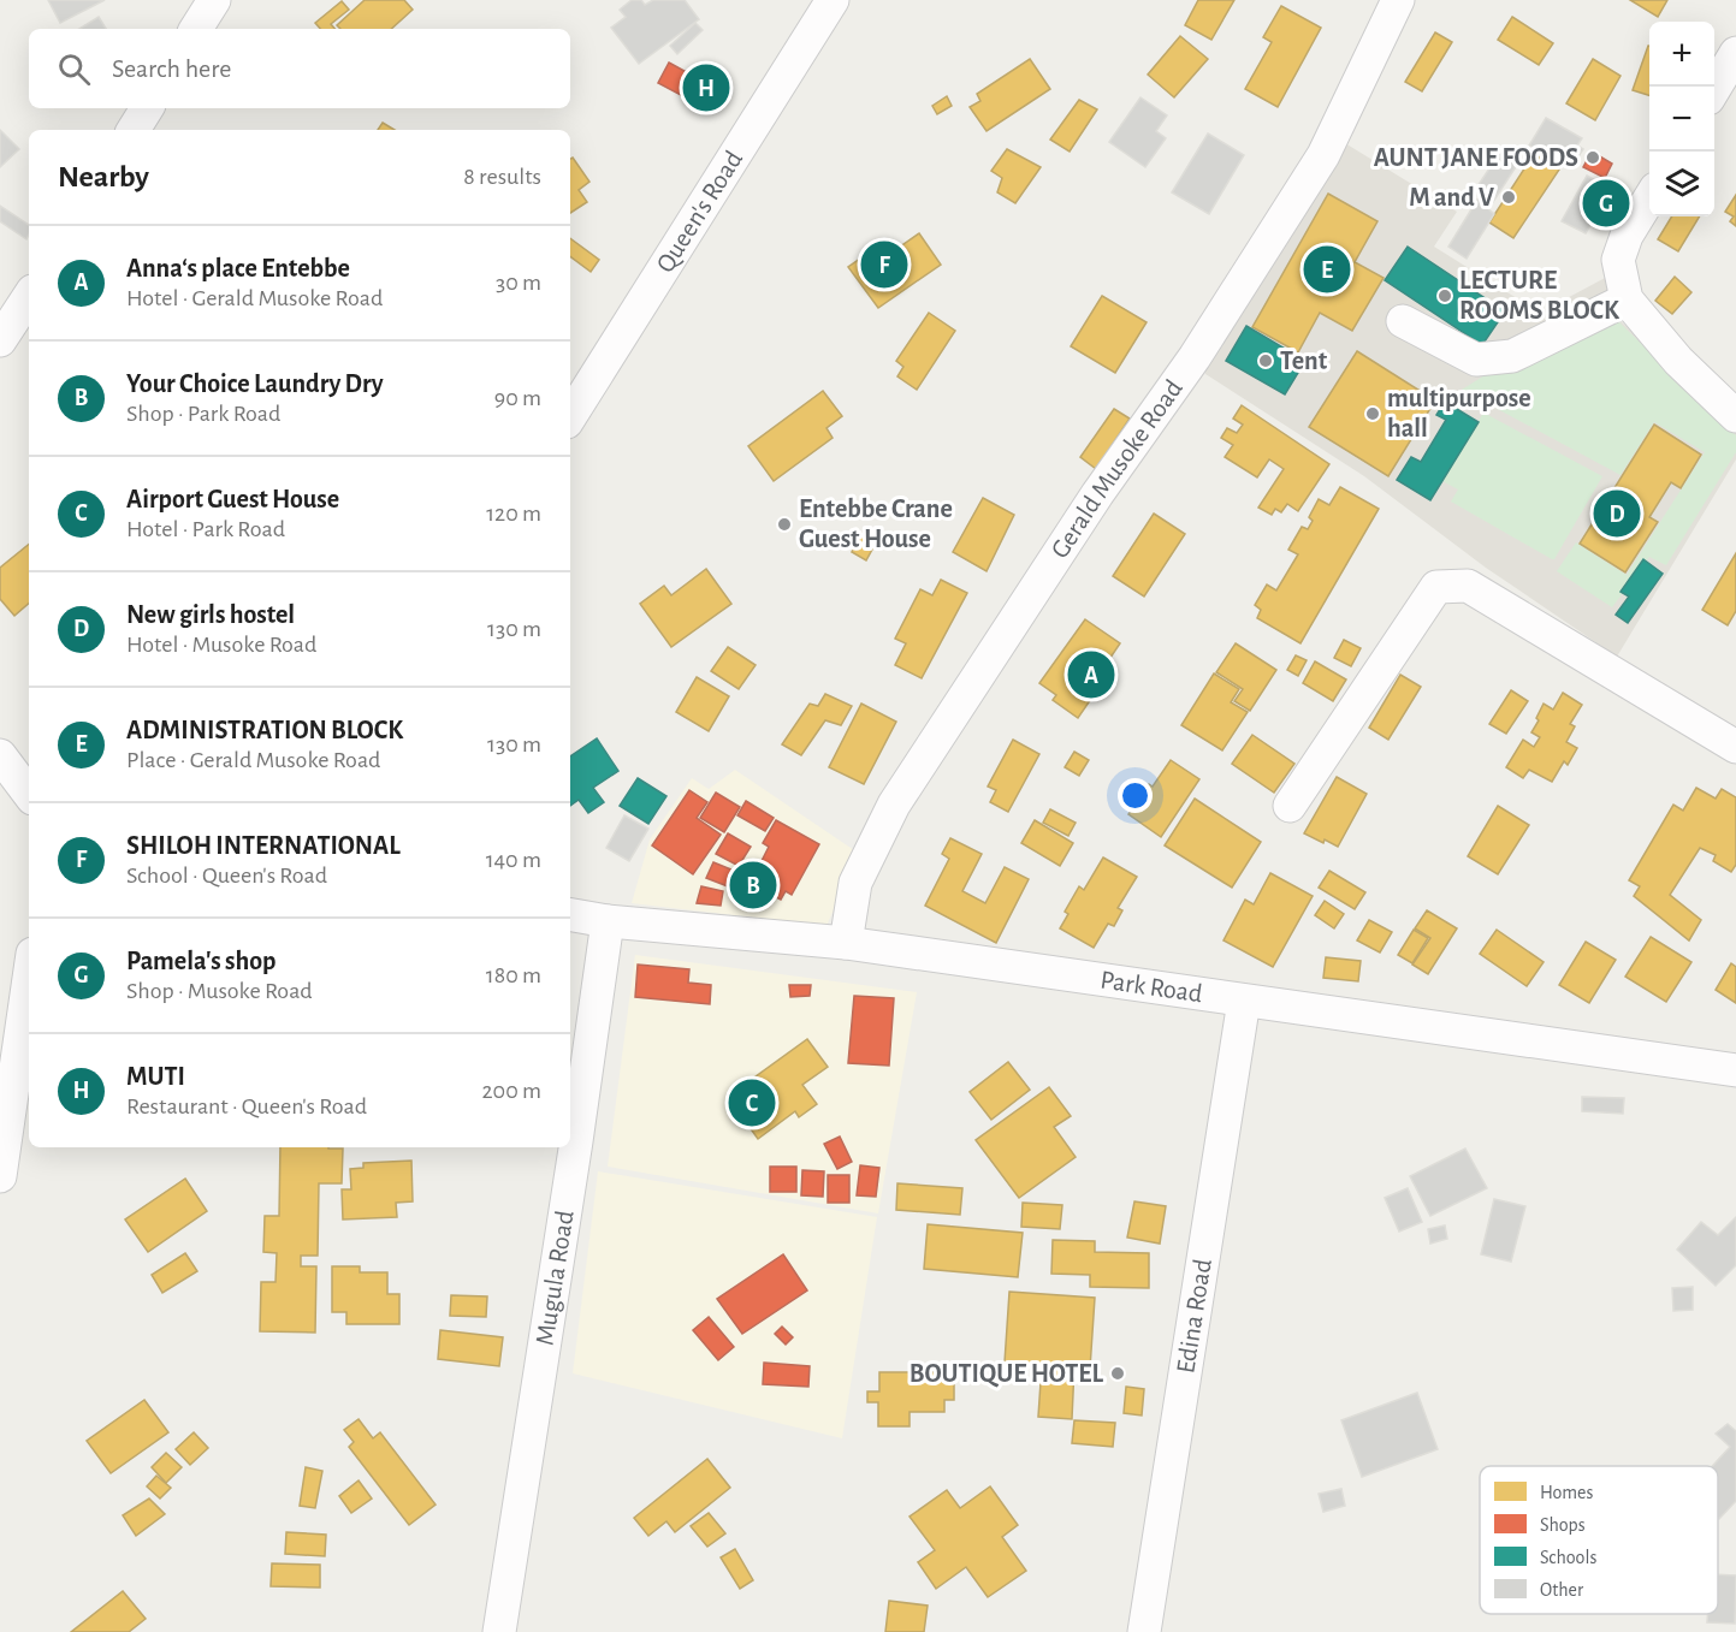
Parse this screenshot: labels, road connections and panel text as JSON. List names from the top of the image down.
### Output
{
  "streets": {
    "street": [
      "Queen's Road",
      "Gerald Musoke Road",
      "Park Road",
      "Mugula Road",
      "Edina Road"
    ]
  },
  "crossings": [
    ["Gerald Musoke Road", "Park Road"],
    ["Park Road", "Mugula Road"],
    ["Park Road", "Edina Road"]
  ],
  "places": [
    "AUNT JANE FOODS",
    "M and V",
    "LECTURE ROOMS BLOCK",
    "Tent",
    "multipurpose hall",
    "Entebbe Crane Guest House",
    "BOUTIQUE HOTEL"
  ],
  "legend": [
    "Homes",
    "Shops",
    "Schools",
    "Other"
  ],
  "page": {
    "map_buttons": ["+", "−"],
    "search": "Search here",
    "pins": [
      "H",
      "G",
      "F",
      "E",
      "D",
      "A",
      "B",
      "C"
    ],
    "heading": ["Nearby", "8 results"],
    "list": [
      {
        "mark": "A",
        "name": "Anna‘s place Entebbe",
        "note": "Hotel · Gerald Musoke Road",
        "value": "30 m"
      },
      {
        "mark": "B",
        "name": "Your Choice Laundry Dry",
        "note": "Shop · Park Road",
        "value": "90 m"
      },
      {
        "mark": "C",
        "name": "Airport Guest House",
        "note": "Hotel · Park Road",
        "value": "120 m"
      },
      {
        "mark": "D",
        "name": "New girls hostel",
        "note": "Hotel · Musoke Road",
        "value": "130 m"
      },
      {
        "mark": "E",
        "name": "ADMINISTRATION BLOCK",
        "note": "Place · Gerald Musoke Road",
        "value": "130 m"
      },
      {
        "mark": "F",
        "name": "SHILOH INTERNATIONAL",
        "note": "School · Queen's Road",
        "value": "140 m"
      },
      {
        "mark": "G",
        "name": "Pamela's shop",
        "note": "Shop · Musoke Road",
        "value": "180 m"
      },
      {
        "mark": "H",
        "name": "MUTI",
        "note": "Restaurant · Queen's Road",
        "value": "200 m"
      }
    ]
  }
}
